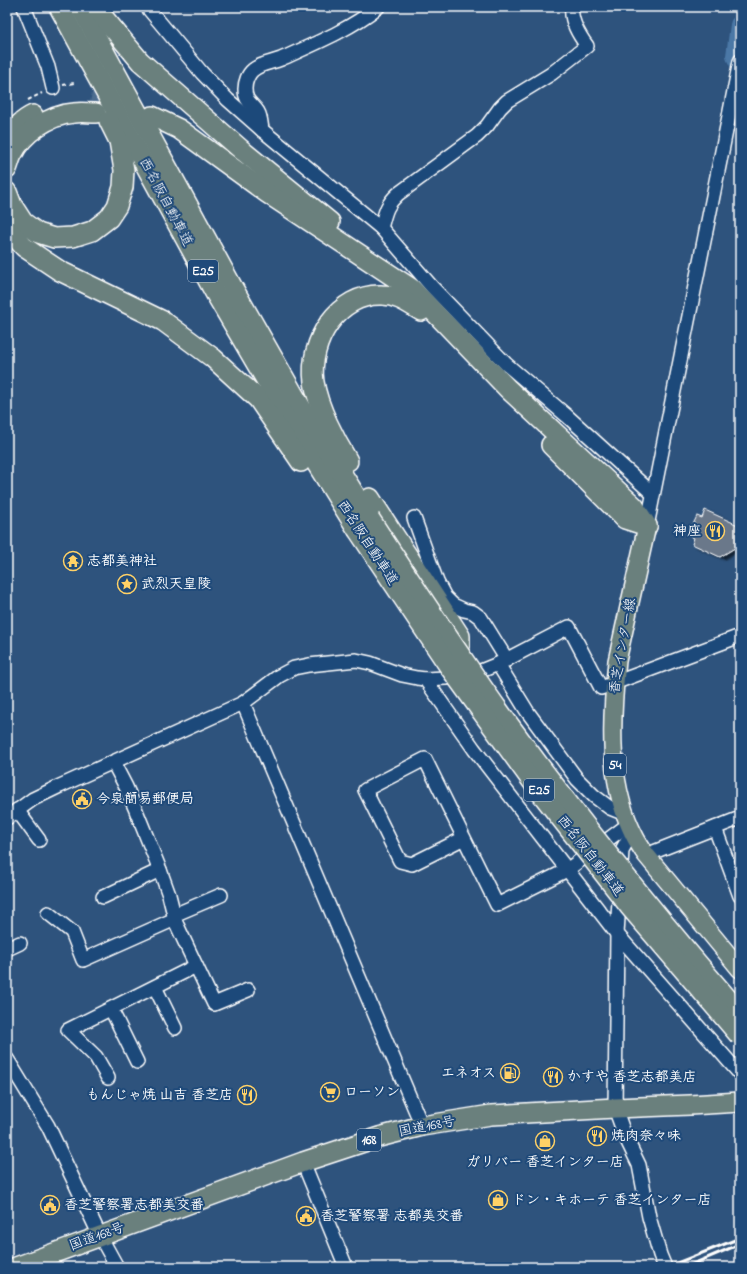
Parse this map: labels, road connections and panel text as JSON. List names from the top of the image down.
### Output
{
  "streets": {
    "highway": [
      "西名阪自動車道",
      "E25",
      "国道168号",
      "168"
    ],
    "main road": ["香芝インター線", "54"]
  },
  "places": {
    "restaurant": [
      "神座",
      "かすや 香芝志都美店",
      "もんじゃ焼 山吉 香芝店",
      "焼肉奈々味"
    ],
    "temple": ["志都美神社"],
    "place": ["武烈天皇陵"],
    "public building": ["今泉簡易郵便局", "香芝警察署志都美交番", "香芝警察署 志都美交番"],
    "fuel station": ["エネオス"],
    "supermarket": ["ローソン"],
    "shop": ["ガリバー 香芝インター店", "ドン・キホーテ 香芝インター店"]
  }
}
